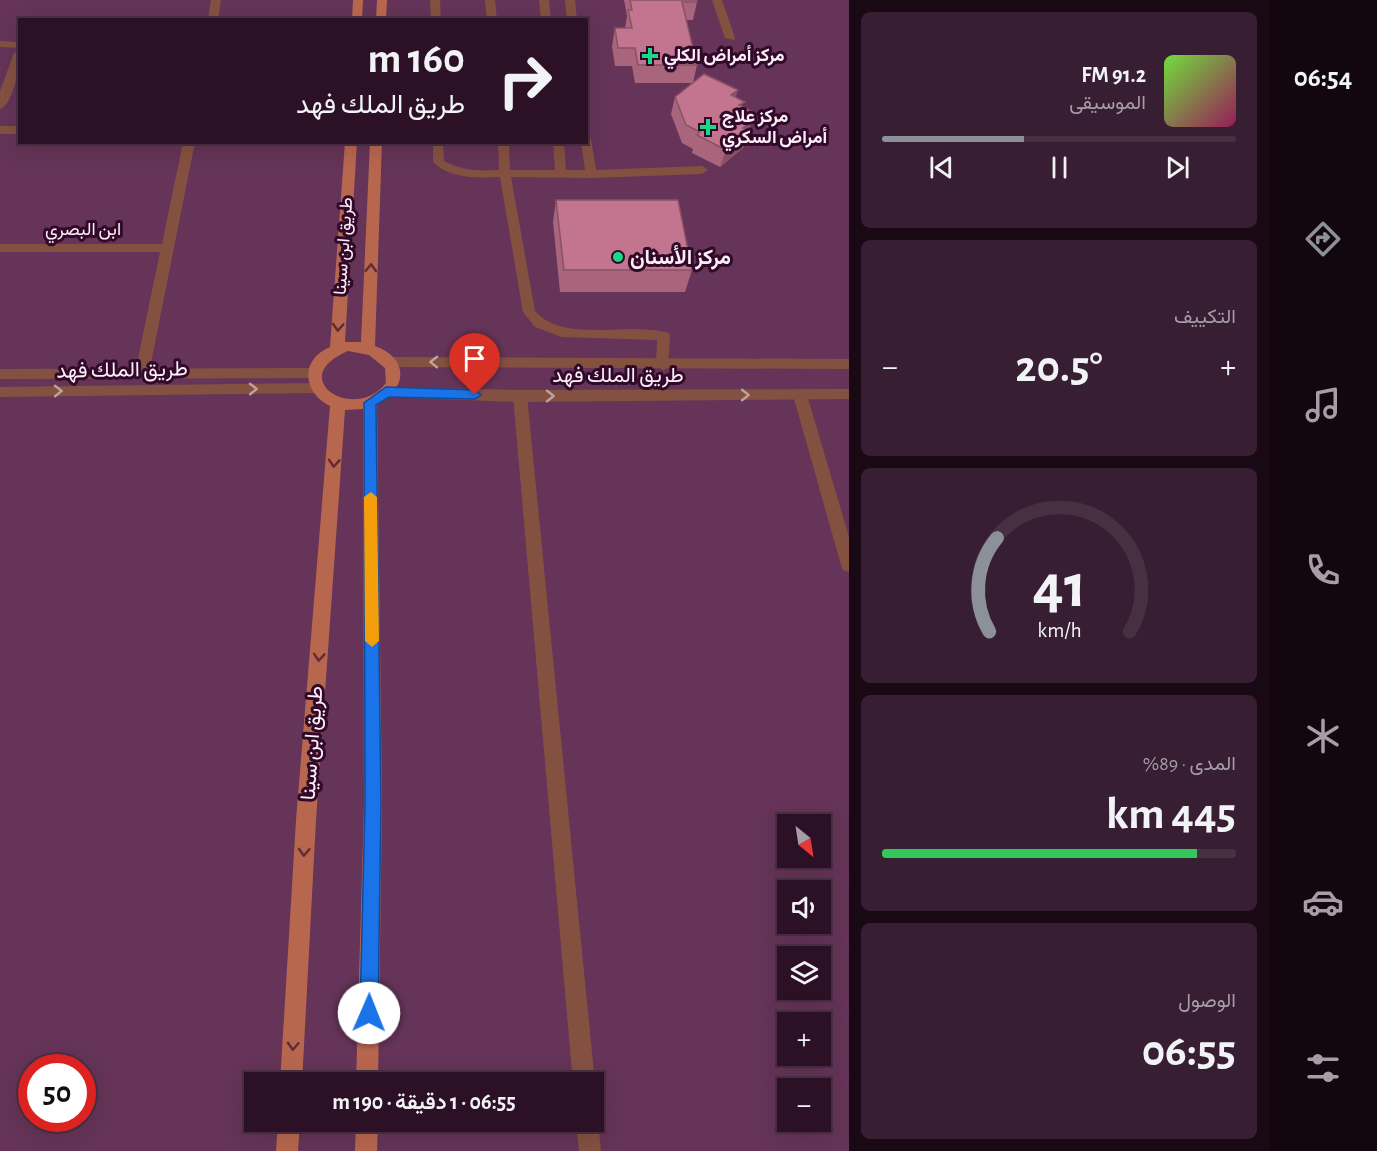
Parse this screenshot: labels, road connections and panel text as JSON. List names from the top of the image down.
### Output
{
  "streets": {
    "main road": ["طريق ابن سينا"],
    "street": ["ابن البصري", "طريق الملك فهد"]
  },
  "crossings": [
    ["طريق ابن سينا", "طريق الملك فهد"]
  ],
  "places": {
    "health": ["مركز أمراض الكلي", "مركز علاج أمراض السكري"],
    "other": ["مركز الأسنان"]
  },
  "north": "bottom right",
  "page": {
    "tabs": "06:54",
    "turn": ["160 m", "طريق الملك فهد"],
    "song": ["91.2 FM", "الموسيقى"],
    "tile": [
      "التكييف",
      ["المدى · 89%", "445 km"],
      ["الوصول", "06:55"]
    ],
    "heat": ["−", "20.5°", "+"],
    "map_buttons": ["+", "−"],
    "limit": "50",
    "trip": "06:55 · 1 دقيقة · 190 m",
    "gauge": ["41", "km/h"]
  }
}
